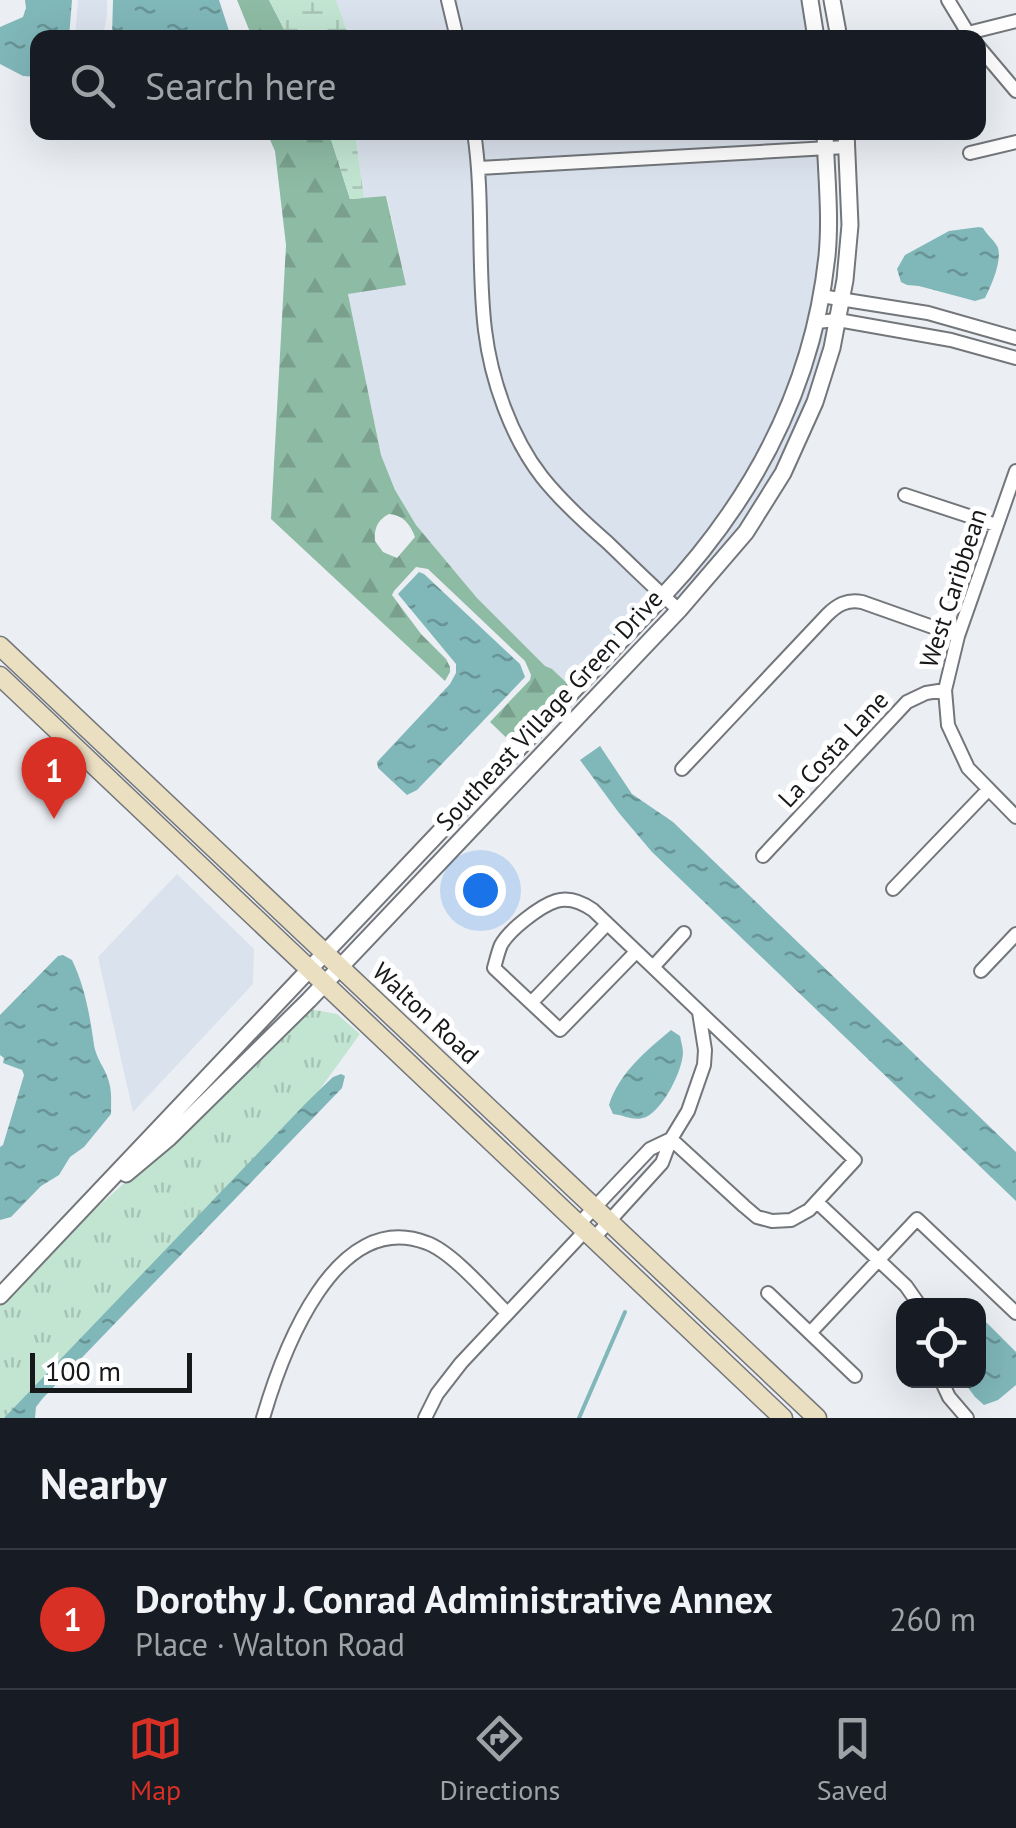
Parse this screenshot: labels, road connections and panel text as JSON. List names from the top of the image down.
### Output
{
  "streets": {
    "main road": ["Walton Road"],
    "street": ["West Caribbean", "Southeast Village Green Drive", "La Costa Lane"]
  },
  "crossings": [
    ["West Caribbean", "La Costa Lane"],
    ["Southeast Village Green Drive", "Walton Road"]
  ],
  "scale_bar": "100 m",
  "page": {
    "search": "Search here",
    "pins": "1",
    "scale": "100 m",
    "heading": "Nearby",
    "list": [
      {
        "mark": "1",
        "name": "Dorothy J. Conrad Administrative Annex",
        "note": "Place · Walton Road",
        "value": "260 m"
      }
    ],
    "nav": ["Map", "Directions", "Saved"]
  }
}
